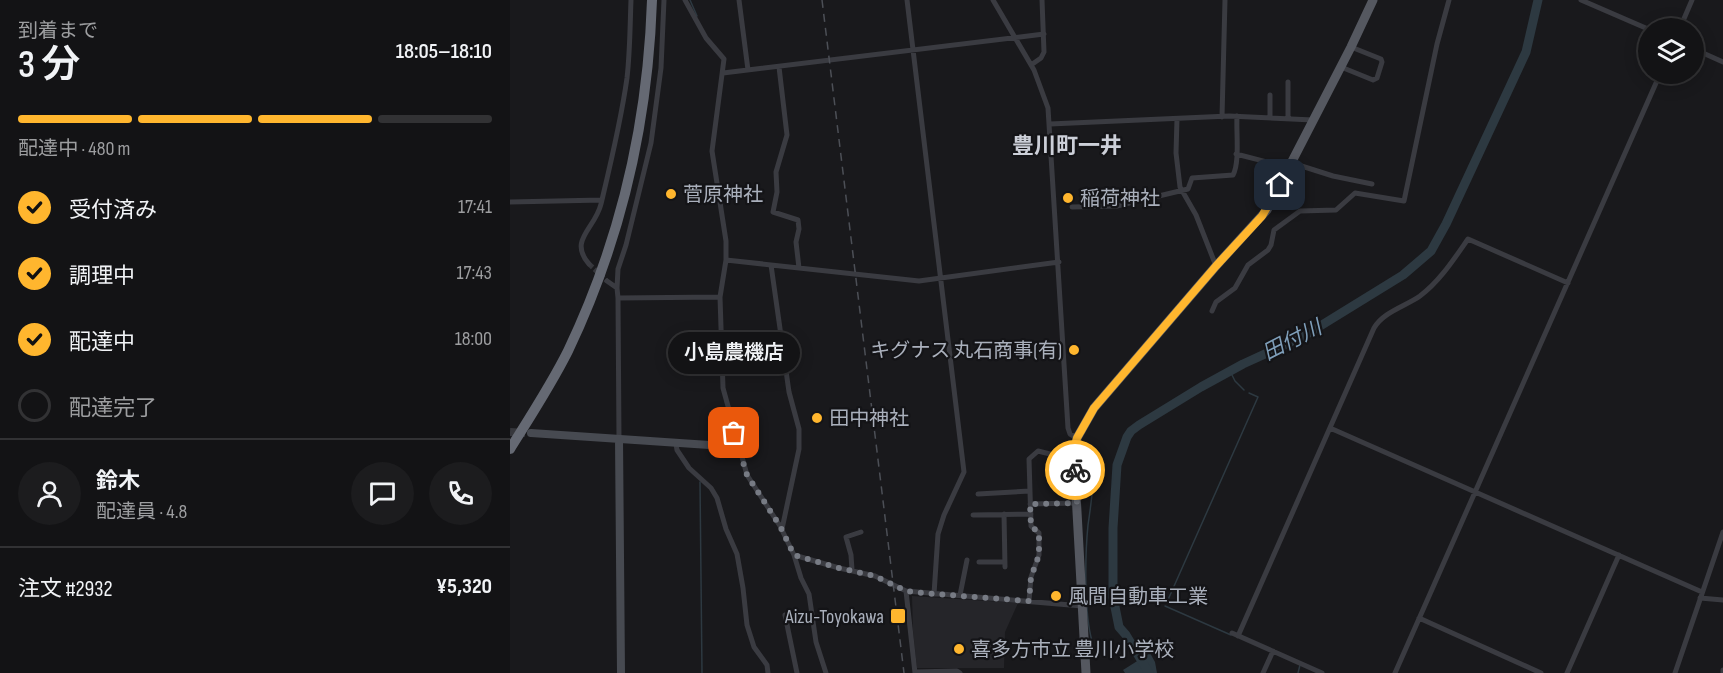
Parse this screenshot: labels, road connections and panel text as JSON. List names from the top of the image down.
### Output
{
  "districts": ["豊川町一井"],
  "water": ["田付川"],
  "places": {
    "other": [
      "菅原神社",
      "稲荷神社",
      "キグナス 丸石商事(有)",
      "田中神社",
      "小島農機店",
      "風間自動車工業",
      "喜多方市立 豊川小学校"
    ],
    "transit": ["Aizu-Toyokawa"]
  },
  "page": {
    "heading": ["3 分", "到着まで", "18:05–18:10"],
    "panel": [
      "鈴木",
      "配達員 · 4.8",
      "注文 #2932",
      "¥5,320"
    ],
    "bar": "配達中 · 480 m",
    "list": [
      ["受付済み", "17:41"],
      ["調理中", "17:43"],
      ["配達中", "18:00"],
      "配達完了"
    ],
    "bubble": "小島農機店"
  }
}
